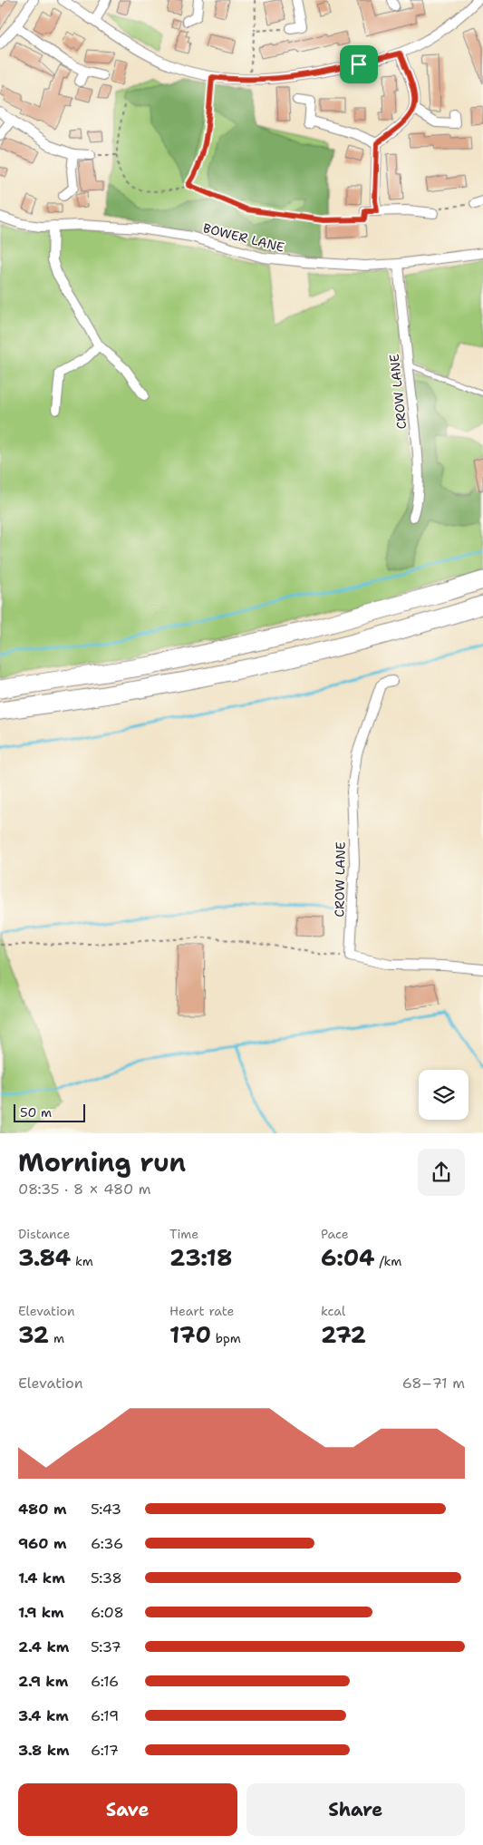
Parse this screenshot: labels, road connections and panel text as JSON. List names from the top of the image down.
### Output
{
  "streets": {
    "street": ["BOWER LANE", "CROW LANE"]
  },
  "crossings": [
    ["BOWER LANE", "CROW LANE"]
  ],
  "scale_bar": "50 m",
  "page": {
    "scale": "50 m",
    "heading": ["Morning run", "08:35 · 8 × 480 m"],
    "stats": [
      ["Distance", "3.84 km"],
      ["Time", "23:18"],
      ["Pace", "6:04 /km"],
      ["Elevation", "32 m"],
      ["Heart rate", "170 bpm"],
      ["kcal", "272"]
    ],
    "chart": ["Elevation", "68–71 m"],
    "list": [
      {
        "name": "480 m",
        "note": "5:43"
      },
      {
        "name": "960 m",
        "note": "6:36"
      },
      {
        "name": "1.4 km",
        "note": "5:38"
      },
      {
        "name": "1.9 km",
        "note": "6:08"
      },
      {
        "name": "2.4 km",
        "note": "5:37"
      },
      {
        "name": "2.9 km",
        "note": "6:16"
      },
      {
        "name": "3.4 km",
        "note": "6:19"
      },
      {
        "name": "3.8 km",
        "note": "6:17"
      }
    ],
    "buttons": ["Save", "Share"]
  }
}
